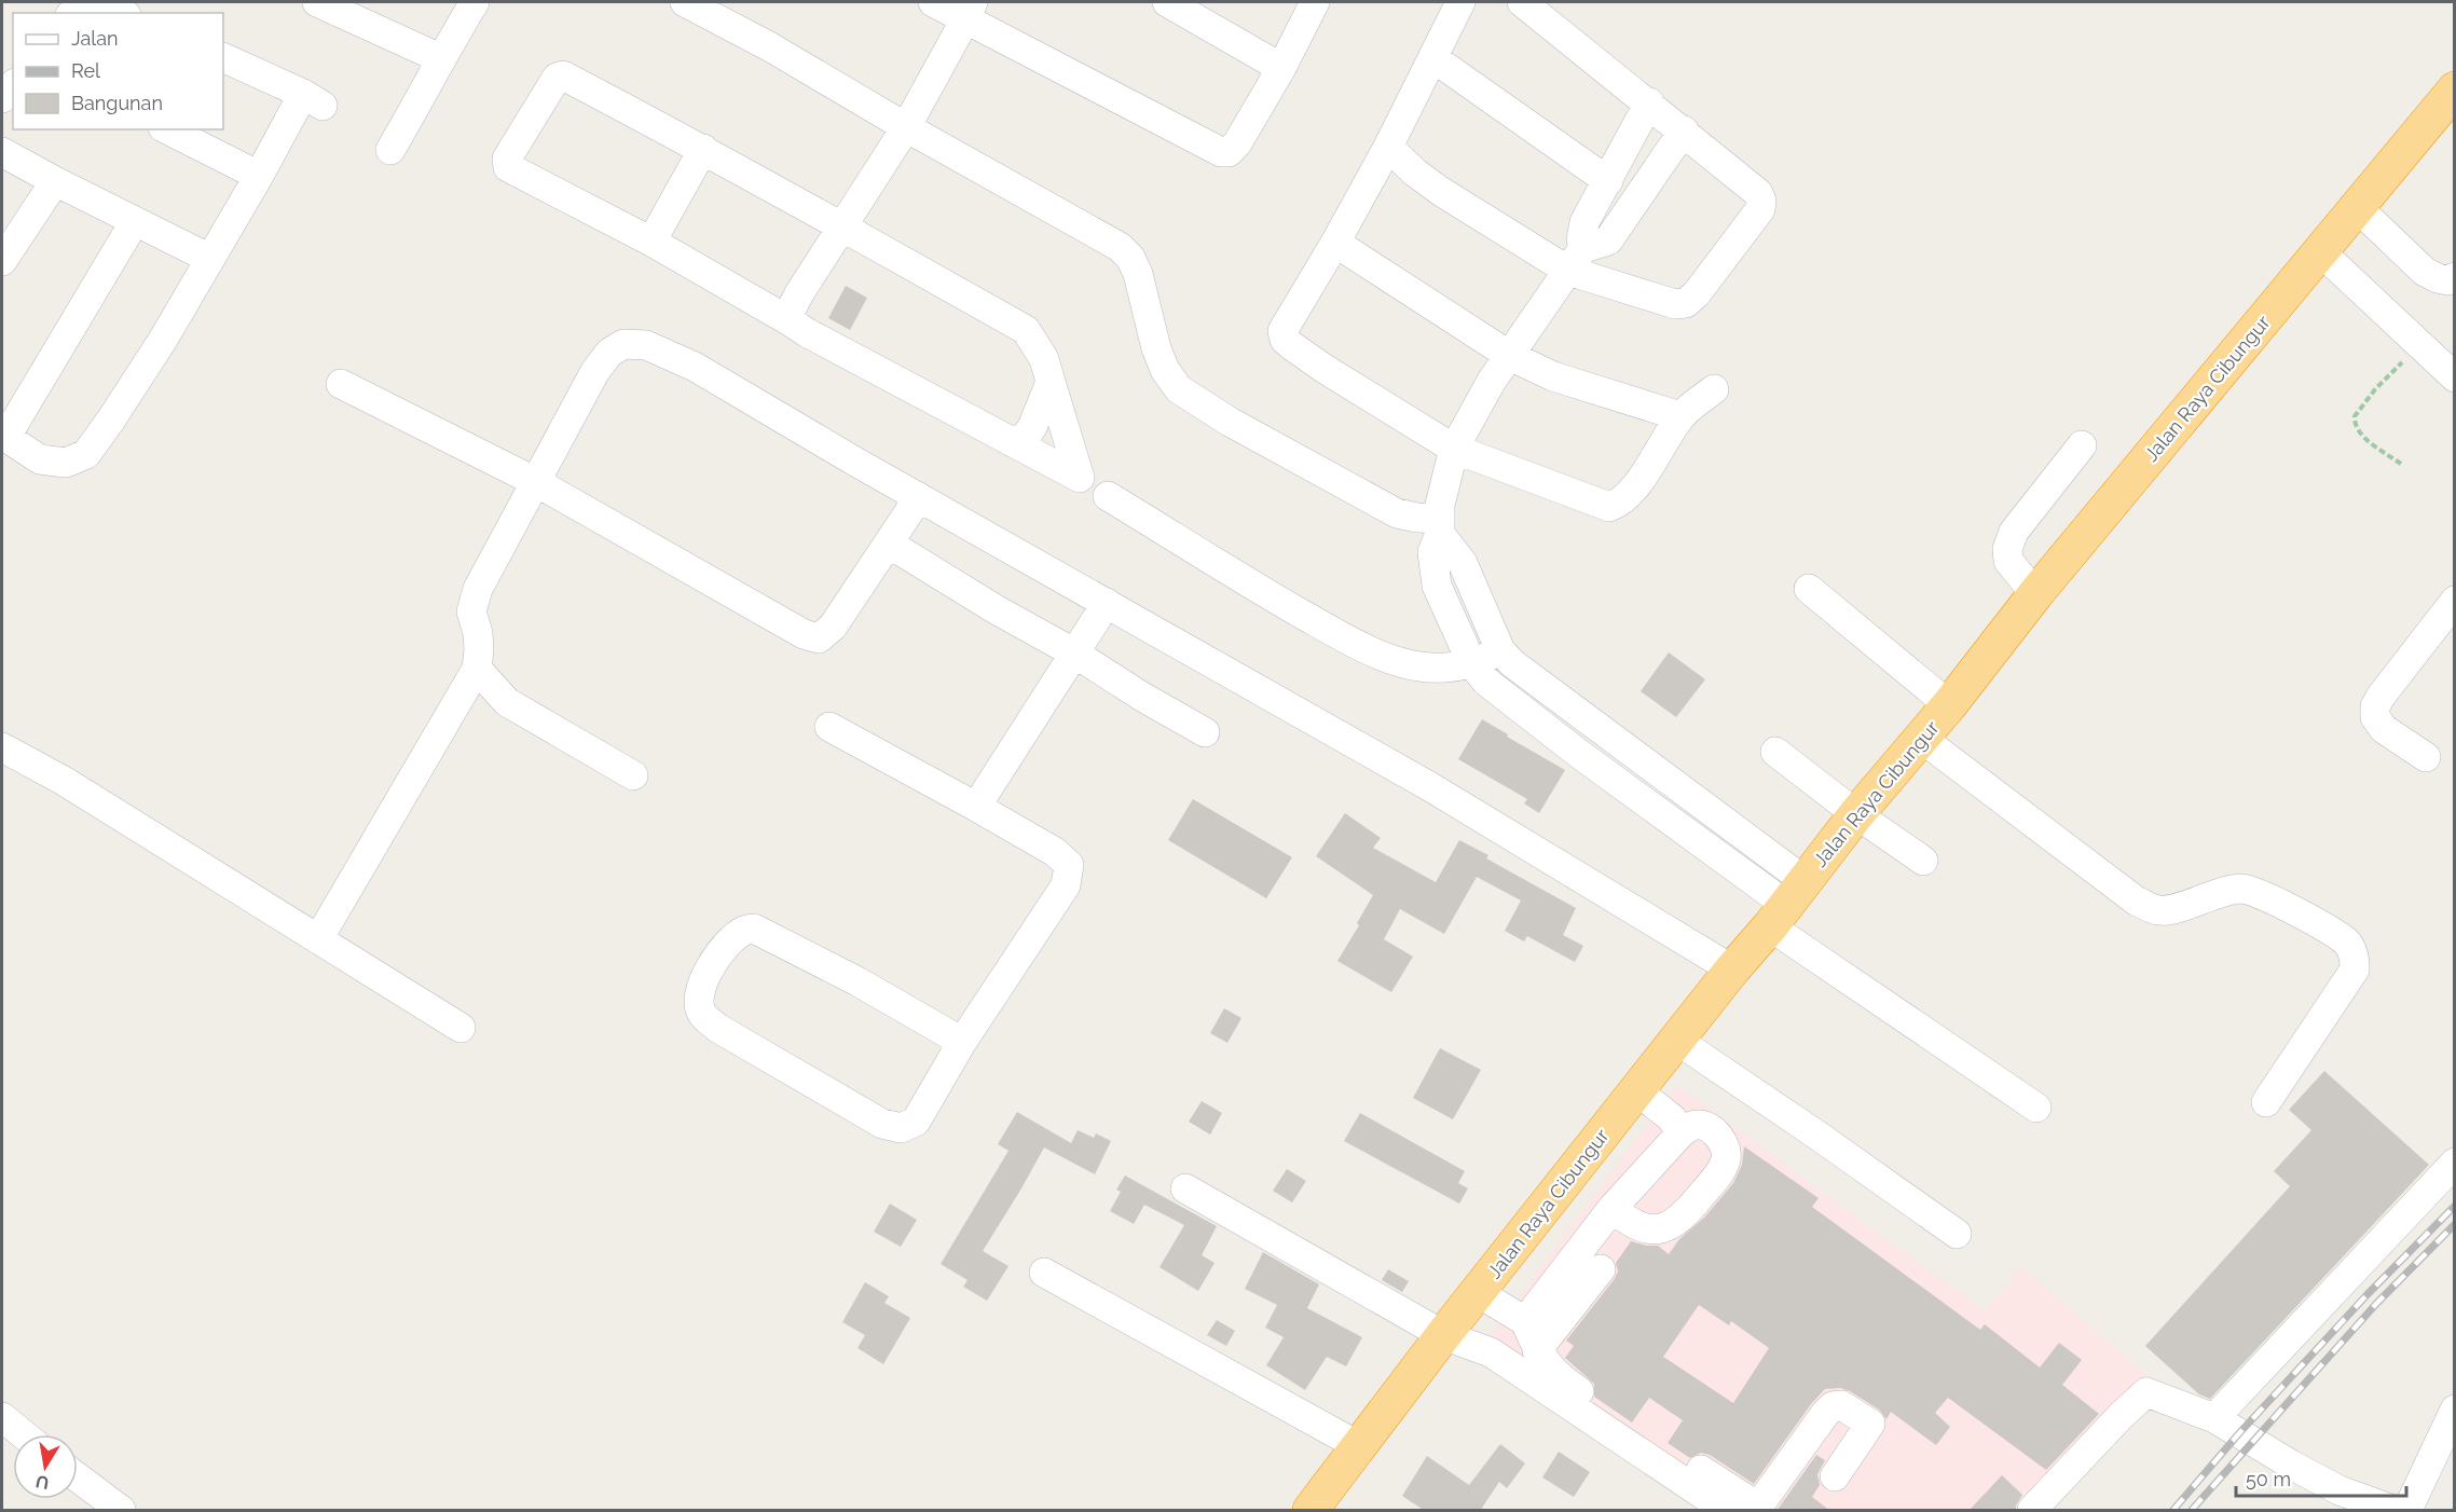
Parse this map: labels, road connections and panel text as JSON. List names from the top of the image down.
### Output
{
  "streets": {
    "highway": ["Jalan Raya Cibungur"]
  },
  "legend": ["Jalan", "Rel", "Bangunan"],
  "scale_bar": "50 m",
  "north": "bottom"
}
